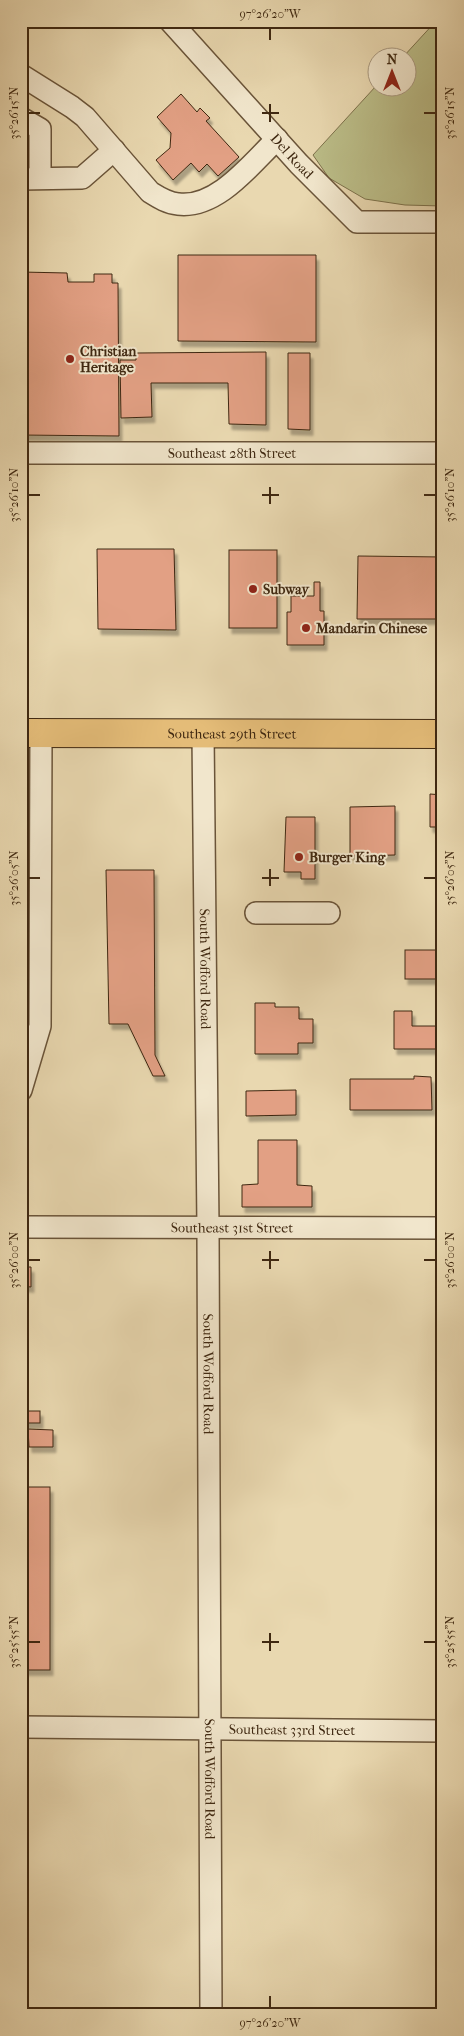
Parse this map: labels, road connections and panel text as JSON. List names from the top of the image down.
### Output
{
  "streets": {
    "main road": ["Southeast 29th Street"],
    "street": [
      "Del Road",
      "Southeast 28th Street",
      "South Wofford Road",
      "Southeast 31st Street",
      "Southeast 33rd Street"
    ]
  },
  "crossings": [
    ["Southeast 29th Street", "South Wofford Road"],
    ["South Wofford Road", "Southeast 31st Street"],
    ["South Wofford Road", "Southeast 33rd Street"]
  ],
  "places": [
    "Christian Heritage",
    "Subway",
    "Mandarin Chinese",
    "Burger King"
  ],
  "north": "top",
  "coordinates": [
    "97°26'20\"W",
    "35°26'15\"N",
    "35°26'10\"N",
    "35°26'05\"N",
    "35°26'00\"N",
    "35°25'55\"N"
  ]
}
